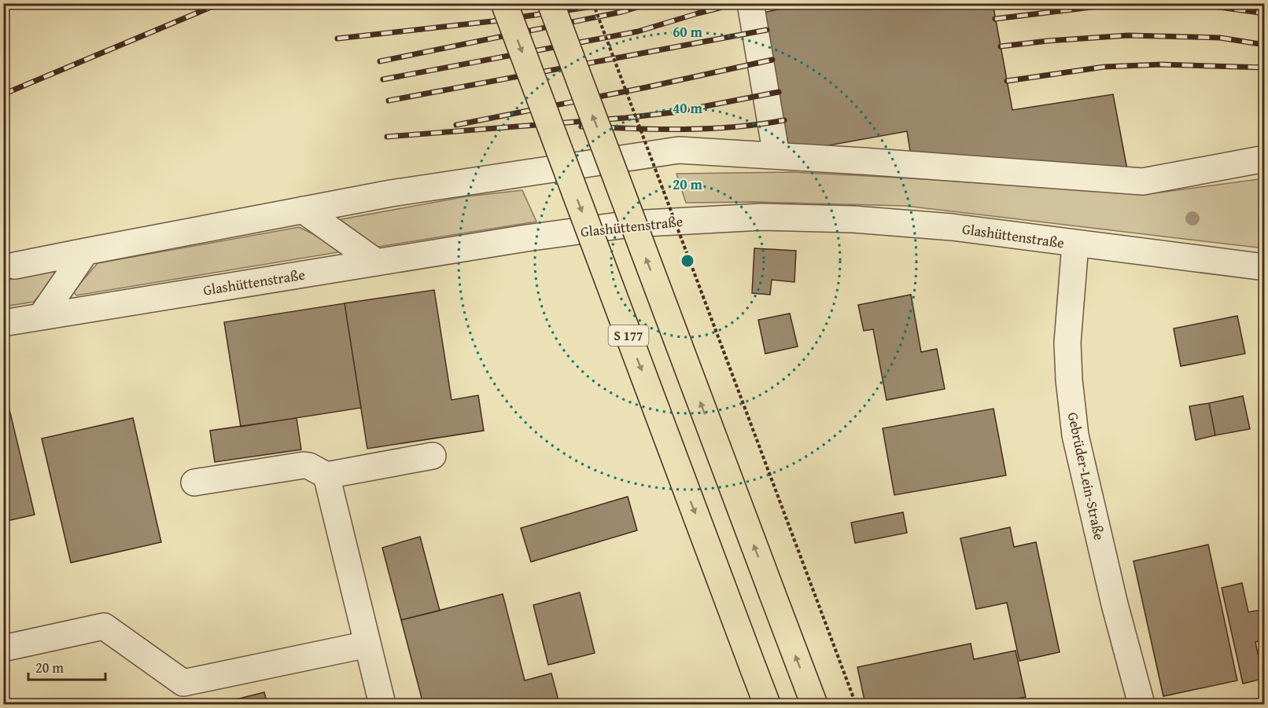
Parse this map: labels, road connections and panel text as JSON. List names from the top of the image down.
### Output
{
  "streets": {
    "highway": ["S 177"],
    "street": ["Glashüttenstraße", "Gebrüder-Lein-Straße"]
  },
  "crossings": [
    ["Glashüttenstraße", "Gebrüder-Lein-Straße"]
  ],
  "scale_bar": "20 m",
  "rings": ["60 m", "40 m", "20 m"]
}
